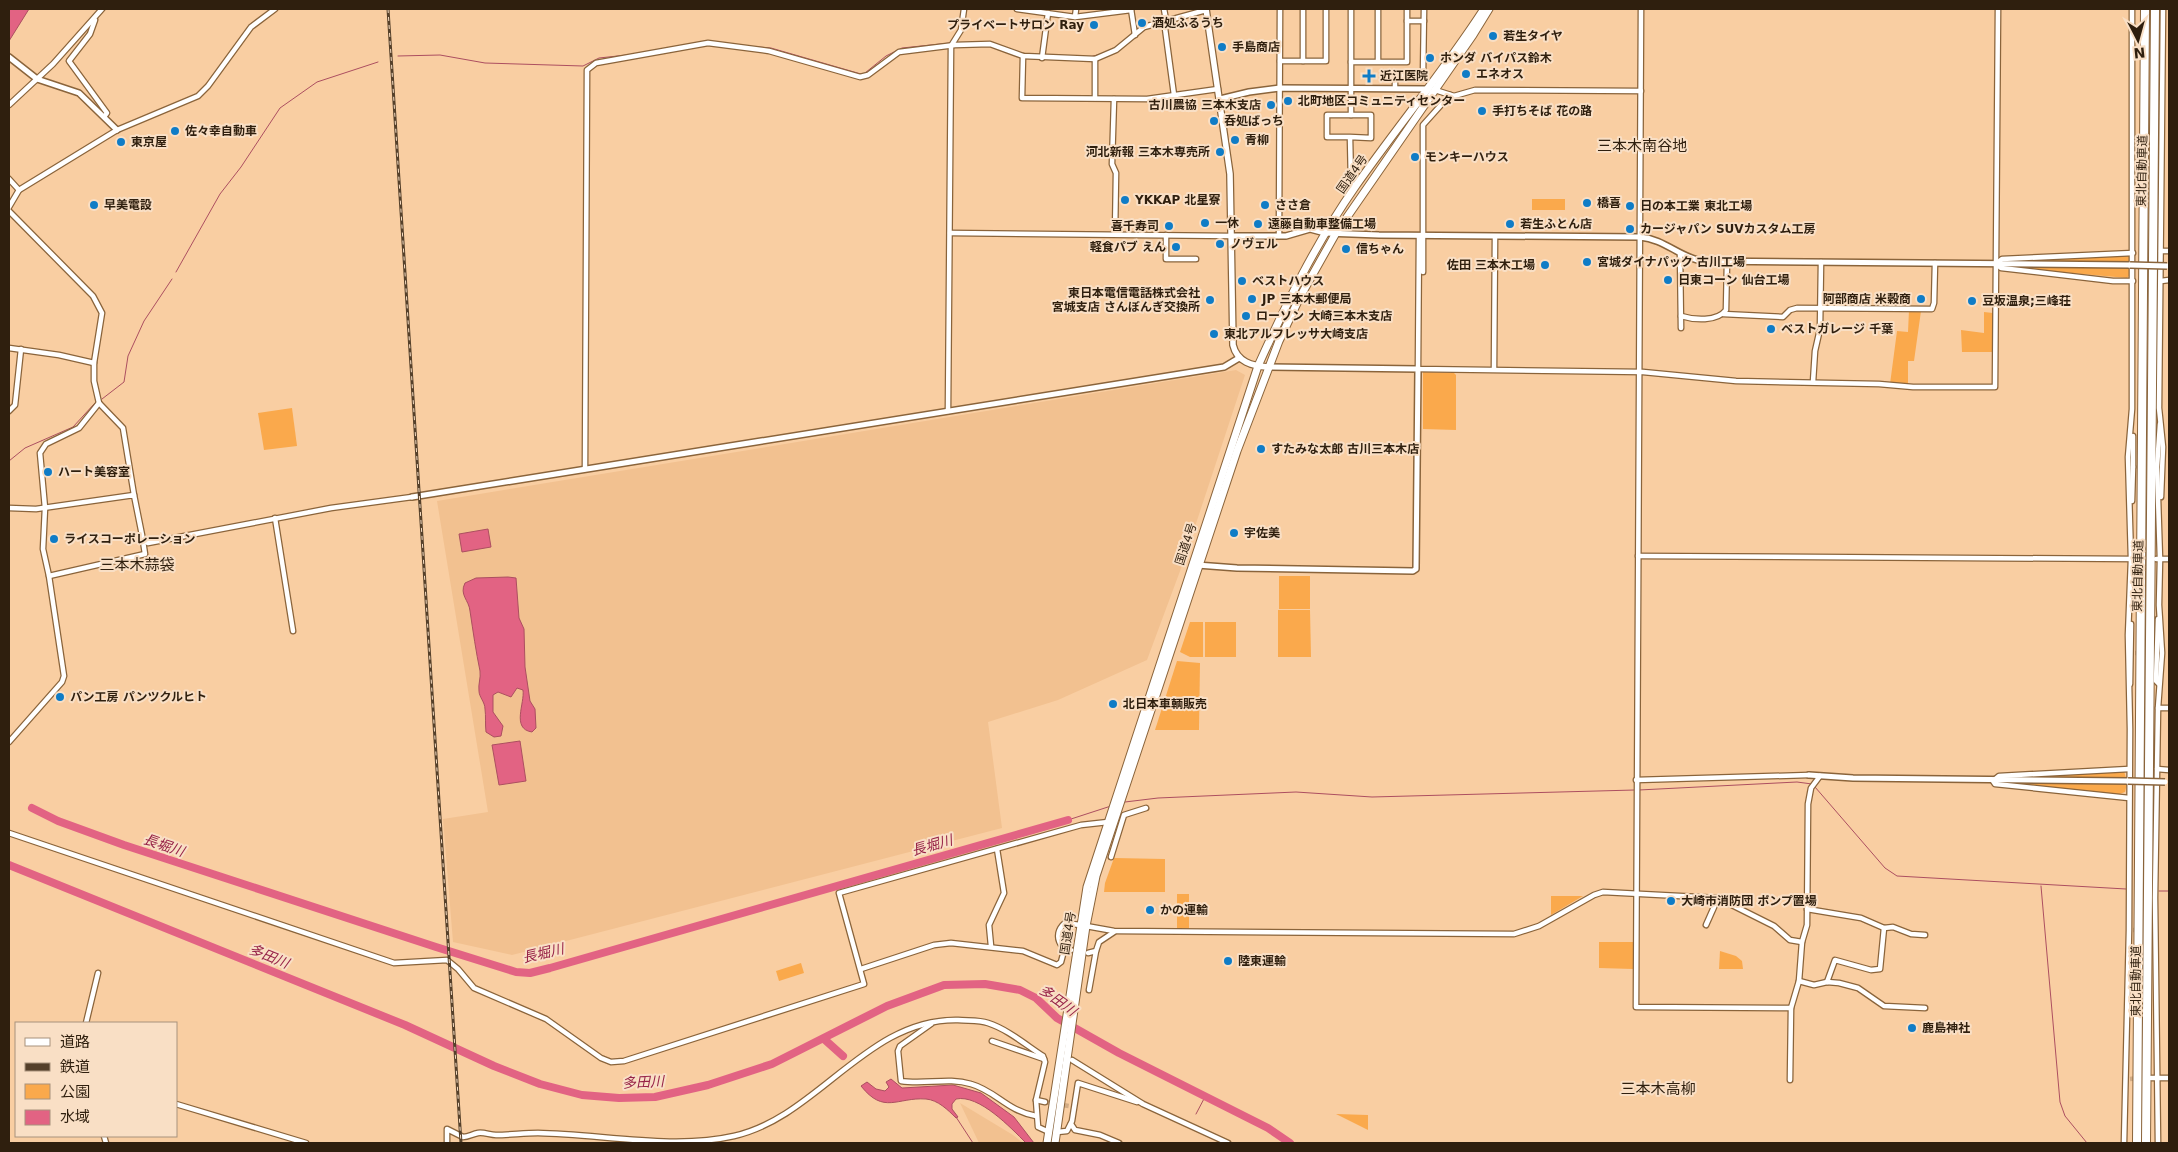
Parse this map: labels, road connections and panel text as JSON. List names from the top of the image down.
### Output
{
  "streets": {
    "highway": ["東北自動車道", "国道4号"]
  },
  "districts": ["三本木南谷地", "三本木蒜袋", "三本木高柳"],
  "water": ["長堀川", "多田川"],
  "places": {
    "other": [
      "酒処ふるうち",
      "プライベートサロン Ray",
      "若生タイヤ",
      "手島商店",
      "ホンダ バイパス鈴木",
      "エネオス",
      "北町地区コミュニティセンター",
      "古川農協 三本木支店",
      "手打ちそば 花の路",
      "呑処ばっち",
      "佐々幸自動車",
      "青柳",
      "東京屋",
      "河北新報 三本木専売所",
      "モンキーハウス",
      "YKKAP 北星寮",
      "橋喜",
      "早美電設",
      "ささ倉",
      "日の本工業 東北工場",
      "一休",
      "遠藤自動車整備工場",
      "若生ふとん店",
      "喜千寿司",
      "カージャパン SUVカスタム工房",
      "ノヴェル",
      "軽食パブ えん",
      "信ちゃん",
      "宮城ダイナパック 古川工場",
      "佐田 三本木工場",
      "日東コーン 仙台工場",
      "ベストハウス",
      "JP 三本木郵便局",
      "阿部商店 米穀商",
      "東日本電信電話株式会社 宮城支店 さんぼんぎ交換所",
      "豆坂温泉;三峰荘",
      "ローソン 大崎三本木支店",
      "ベストガレージ 千葉",
      "東北アルフレッサ大崎支店",
      "すたみな太郎 古川三本木店",
      "ハート美容室",
      "宇佐美",
      "ライスコーポレーション",
      "パン工房 パンツクルヒト",
      "北日本車輌販売",
      "大崎市消防団 ポンプ置場",
      "かの運輸",
      "陸東運輸",
      "鹿島神社"
    ],
    "health": ["近江医院"]
  },
  "legend": [
    "道路",
    "鉄道",
    "公園",
    "水域"
  ],
  "north": "bottom"
}
